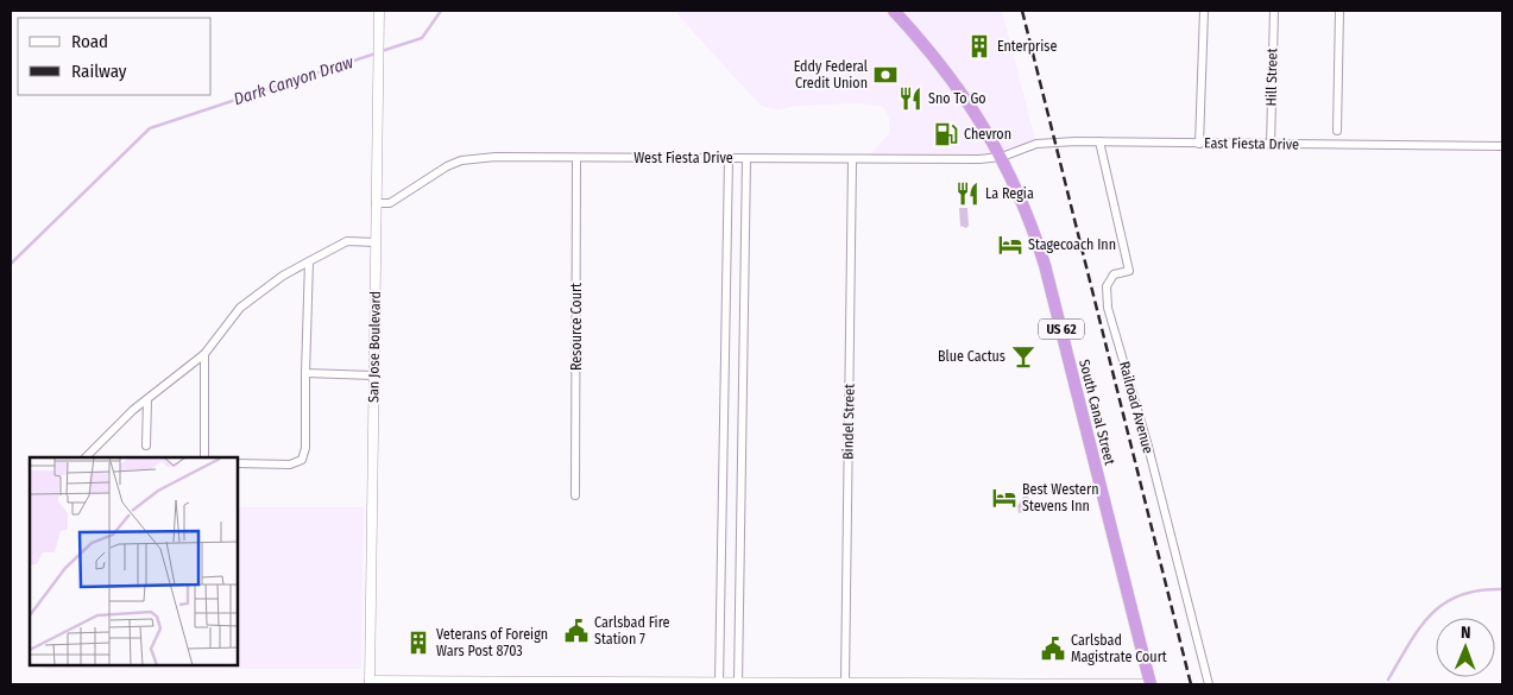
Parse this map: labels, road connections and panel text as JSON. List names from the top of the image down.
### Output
{
  "streets": {
    "highway": ["US 62", "South Canal Street"],
    "street": [
      "Hill Street",
      "East Fiesta Drive",
      "West Fiesta Drive",
      "Resource Court",
      "San Jose Boulevard",
      "Railroad Avenue",
      "Bindel Street"
    ]
  },
  "crossings": [
    ["Hill Street", "East Fiesta Drive"],
    ["East Fiesta Drive", "West Fiesta Drive"],
    ["East Fiesta Drive", "Railroad Avenue"],
    ["East Fiesta Drive", "South Canal Street"],
    ["West Fiesta Drive", "Resource Court"],
    ["West Fiesta Drive", "San Jose Boulevard"],
    ["West Fiesta Drive", "South Canal Street"],
    ["West Fiesta Drive", "Bindel Street"]
  ],
  "water": ["Dark Canyon Draw"],
  "places": {
    "building": ["Enterprise", "Veterans of Foreign Wars Post 8703"],
    "bank": ["Eddy Federal Credit Union"],
    "restaurant": ["Sno To Go", "La Regia"],
    "fuel station": ["Chevron"],
    "hotel": ["Stagecoach Inn", "Best Western Stevens Inn"],
    "bar": ["Blue Cactus"],
    "public building": ["Carlsbad Fire Station 7", "Carlsbad Magistrate Court"]
  },
  "legend": ["Road", "Railway"],
  "north": "top"
}
